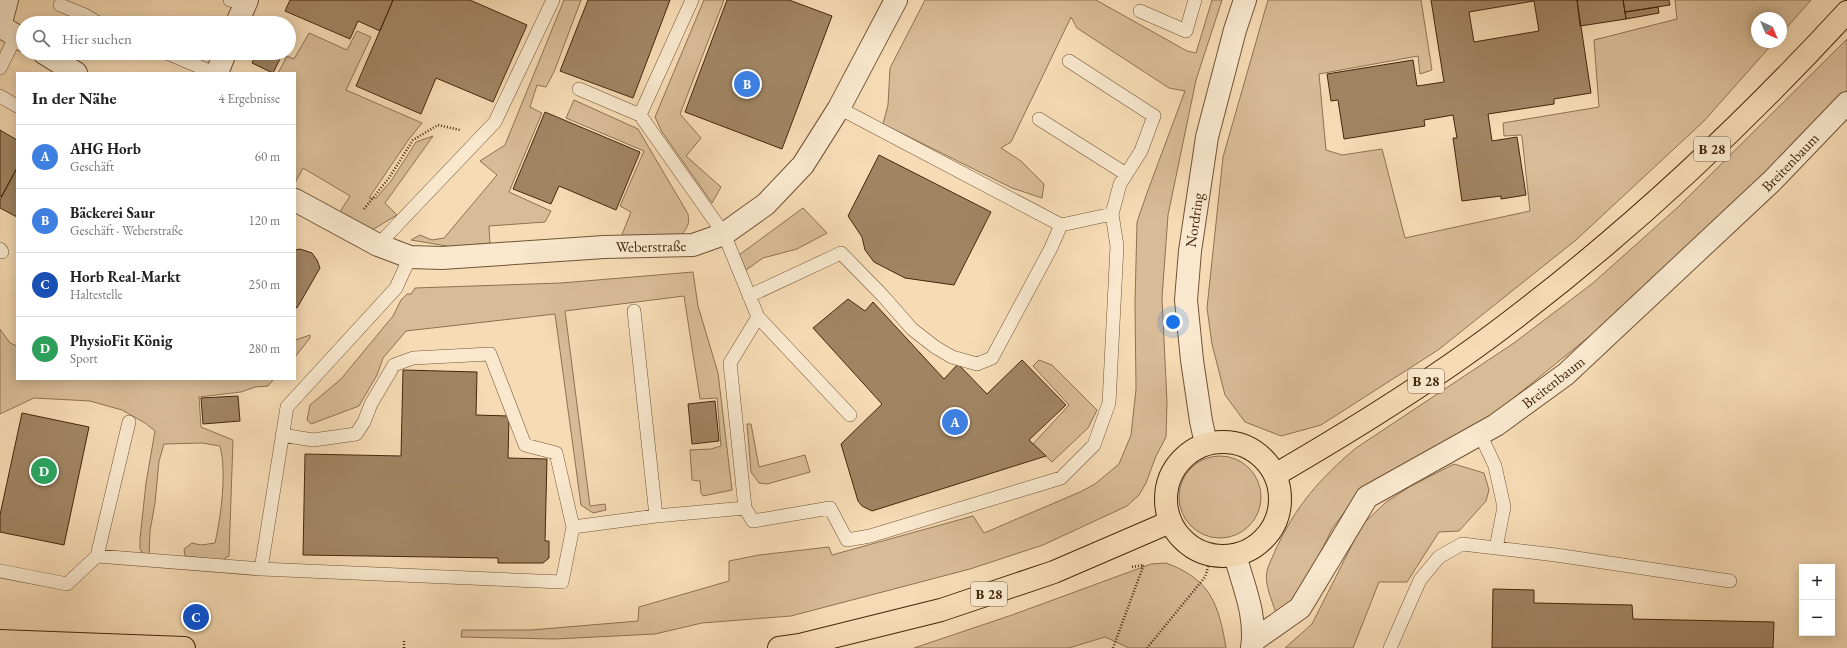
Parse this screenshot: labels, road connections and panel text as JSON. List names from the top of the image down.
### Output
{
  "streets": {
    "main road": ["B 28"],
    "street": ["Breitenbaum", "Nordring", "Weberstraße"]
  },
  "crossings": [
    ["B 28", "Nordring"]
  ],
  "north": "bottom right",
  "page": {
    "search": "Hier suchen",
    "pins": [
      "B",
      "A",
      "D",
      "C"
    ],
    "heading": ["In der Nähe", "4 Ergebnisse"],
    "list": [
      {
        "mark": "A",
        "name": "AHG Horb",
        "note": "Geschäft",
        "value": "60 m"
      },
      {
        "mark": "B",
        "name": "Bäckerei Saur",
        "note": "Geschäft · Weberstraße",
        "value": "120 m"
      },
      {
        "mark": "C",
        "name": "Horb Real-Markt",
        "note": "Haltestelle",
        "value": "250 m"
      },
      {
        "mark": "D",
        "name": "PhysioFit König",
        "note": "Sport",
        "value": "280 m"
      }
    ],
    "map_buttons": ["+", "−"]
  }
}
